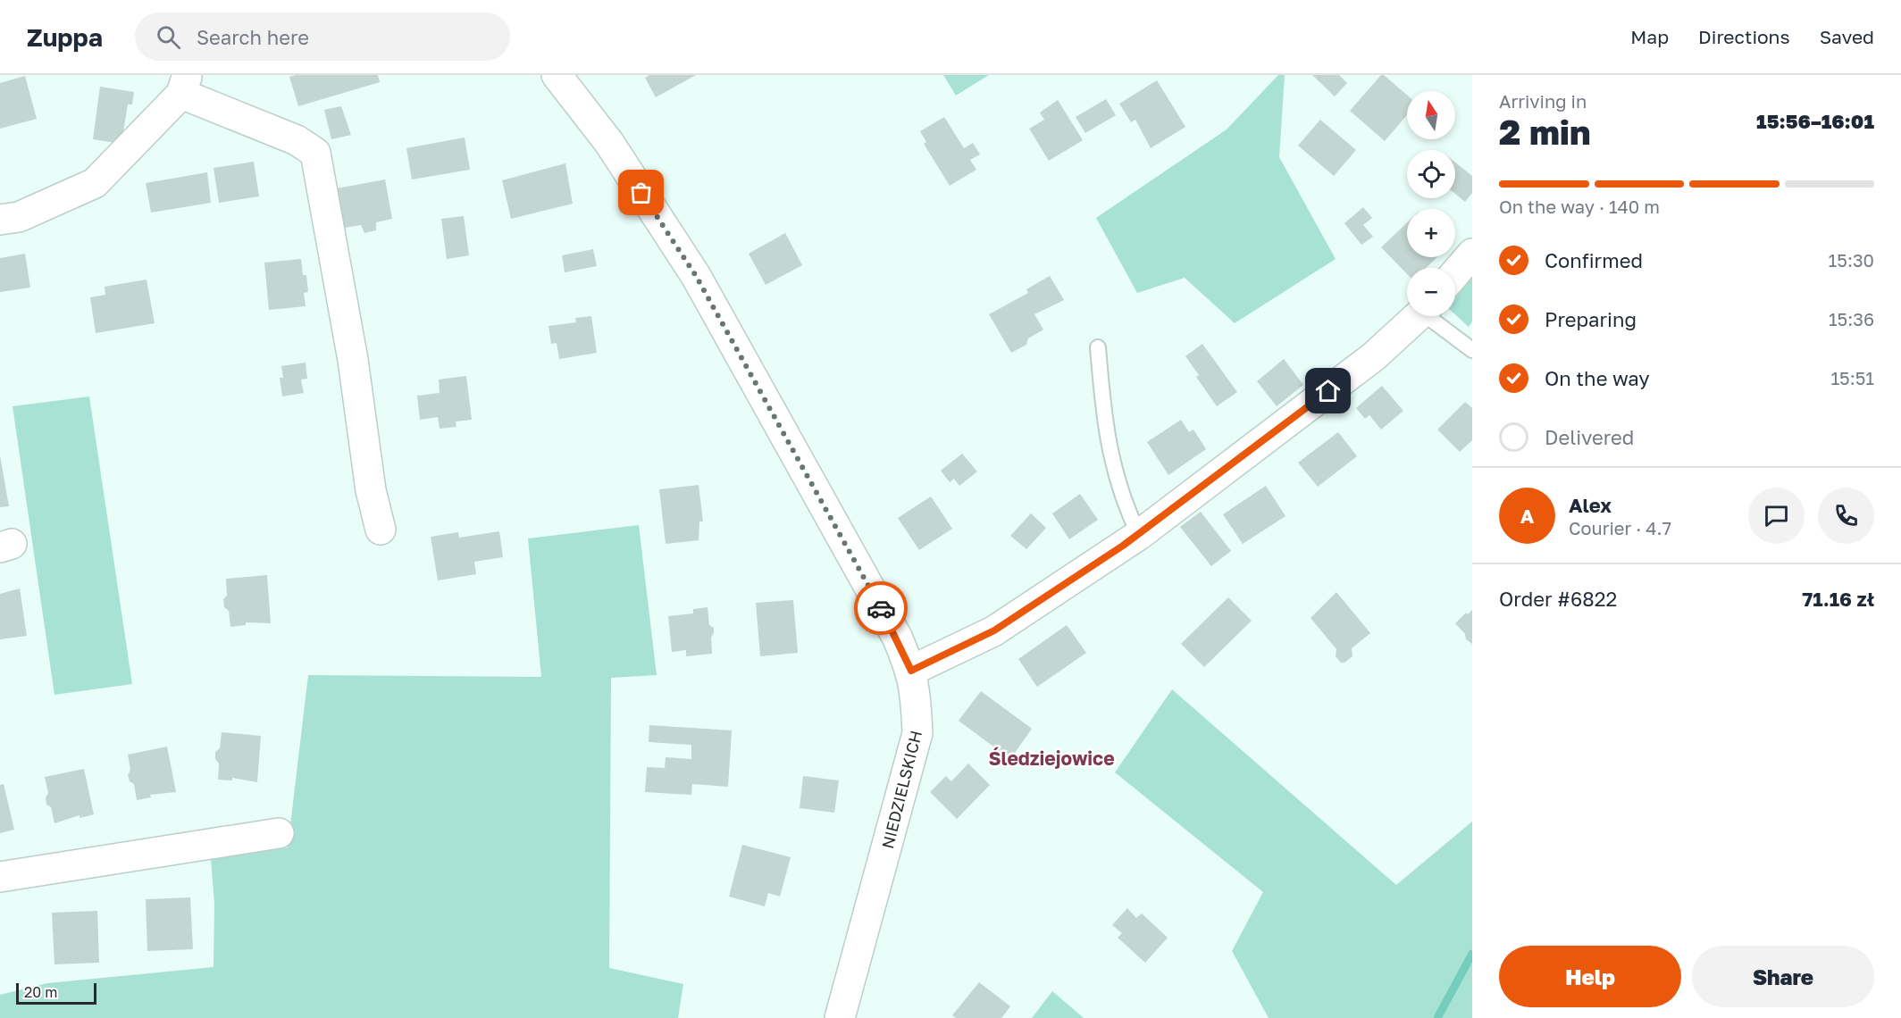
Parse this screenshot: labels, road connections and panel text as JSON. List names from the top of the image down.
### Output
{
  "streets": {
    "street": ["NIEDZIELSKICH"]
  },
  "districts": ["Śledziejowice"],
  "scale_bar": "20 m",
  "north": "top",
  "page": {
    "header": "Zuppa",
    "search": "Search here",
    "nav": ["Map", "Directions", "Saved"],
    "heading": ["2 min", "Arriving in", "15:56–16:01"],
    "panel": [
      "Alex",
      "Courier · 4.7",
      "Order #6822",
      "71.16 zł"
    ],
    "map_buttons": ["+", "−"],
    "bar": "On the way · 140 m",
    "list": [
      ["Confirmed", "15:30"],
      ["Preparing", "15:36"],
      ["On the way", "15:51"],
      "Delivered"
    ],
    "round": "A",
    "buttons": ["Help", "Share"],
    "scale": "20 m"
  }
}
